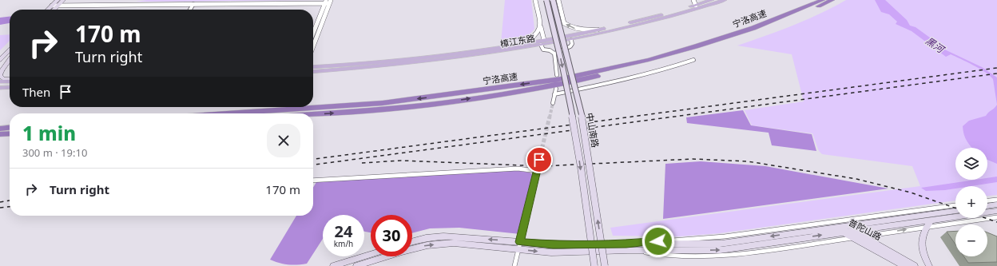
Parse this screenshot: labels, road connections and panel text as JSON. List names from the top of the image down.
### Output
{
  "streets": {
    "highway": ["宁洛高速"],
    "main road": ["樟江东路", "中山南路", "普陀山路"]
  },
  "water": ["黑河"],
  "page": {
    "turn": ["170 m", "Turn right"],
    "then": "Then",
    "heading": ["1 min", "300 m · 19:10"],
    "map_buttons": ["+", "−"],
    "list": [
      {
        "name": "Turn right",
        "value": "170 m"
      }
    ],
    "speed": "24 km/h",
    "limit": "30"
  }
}
